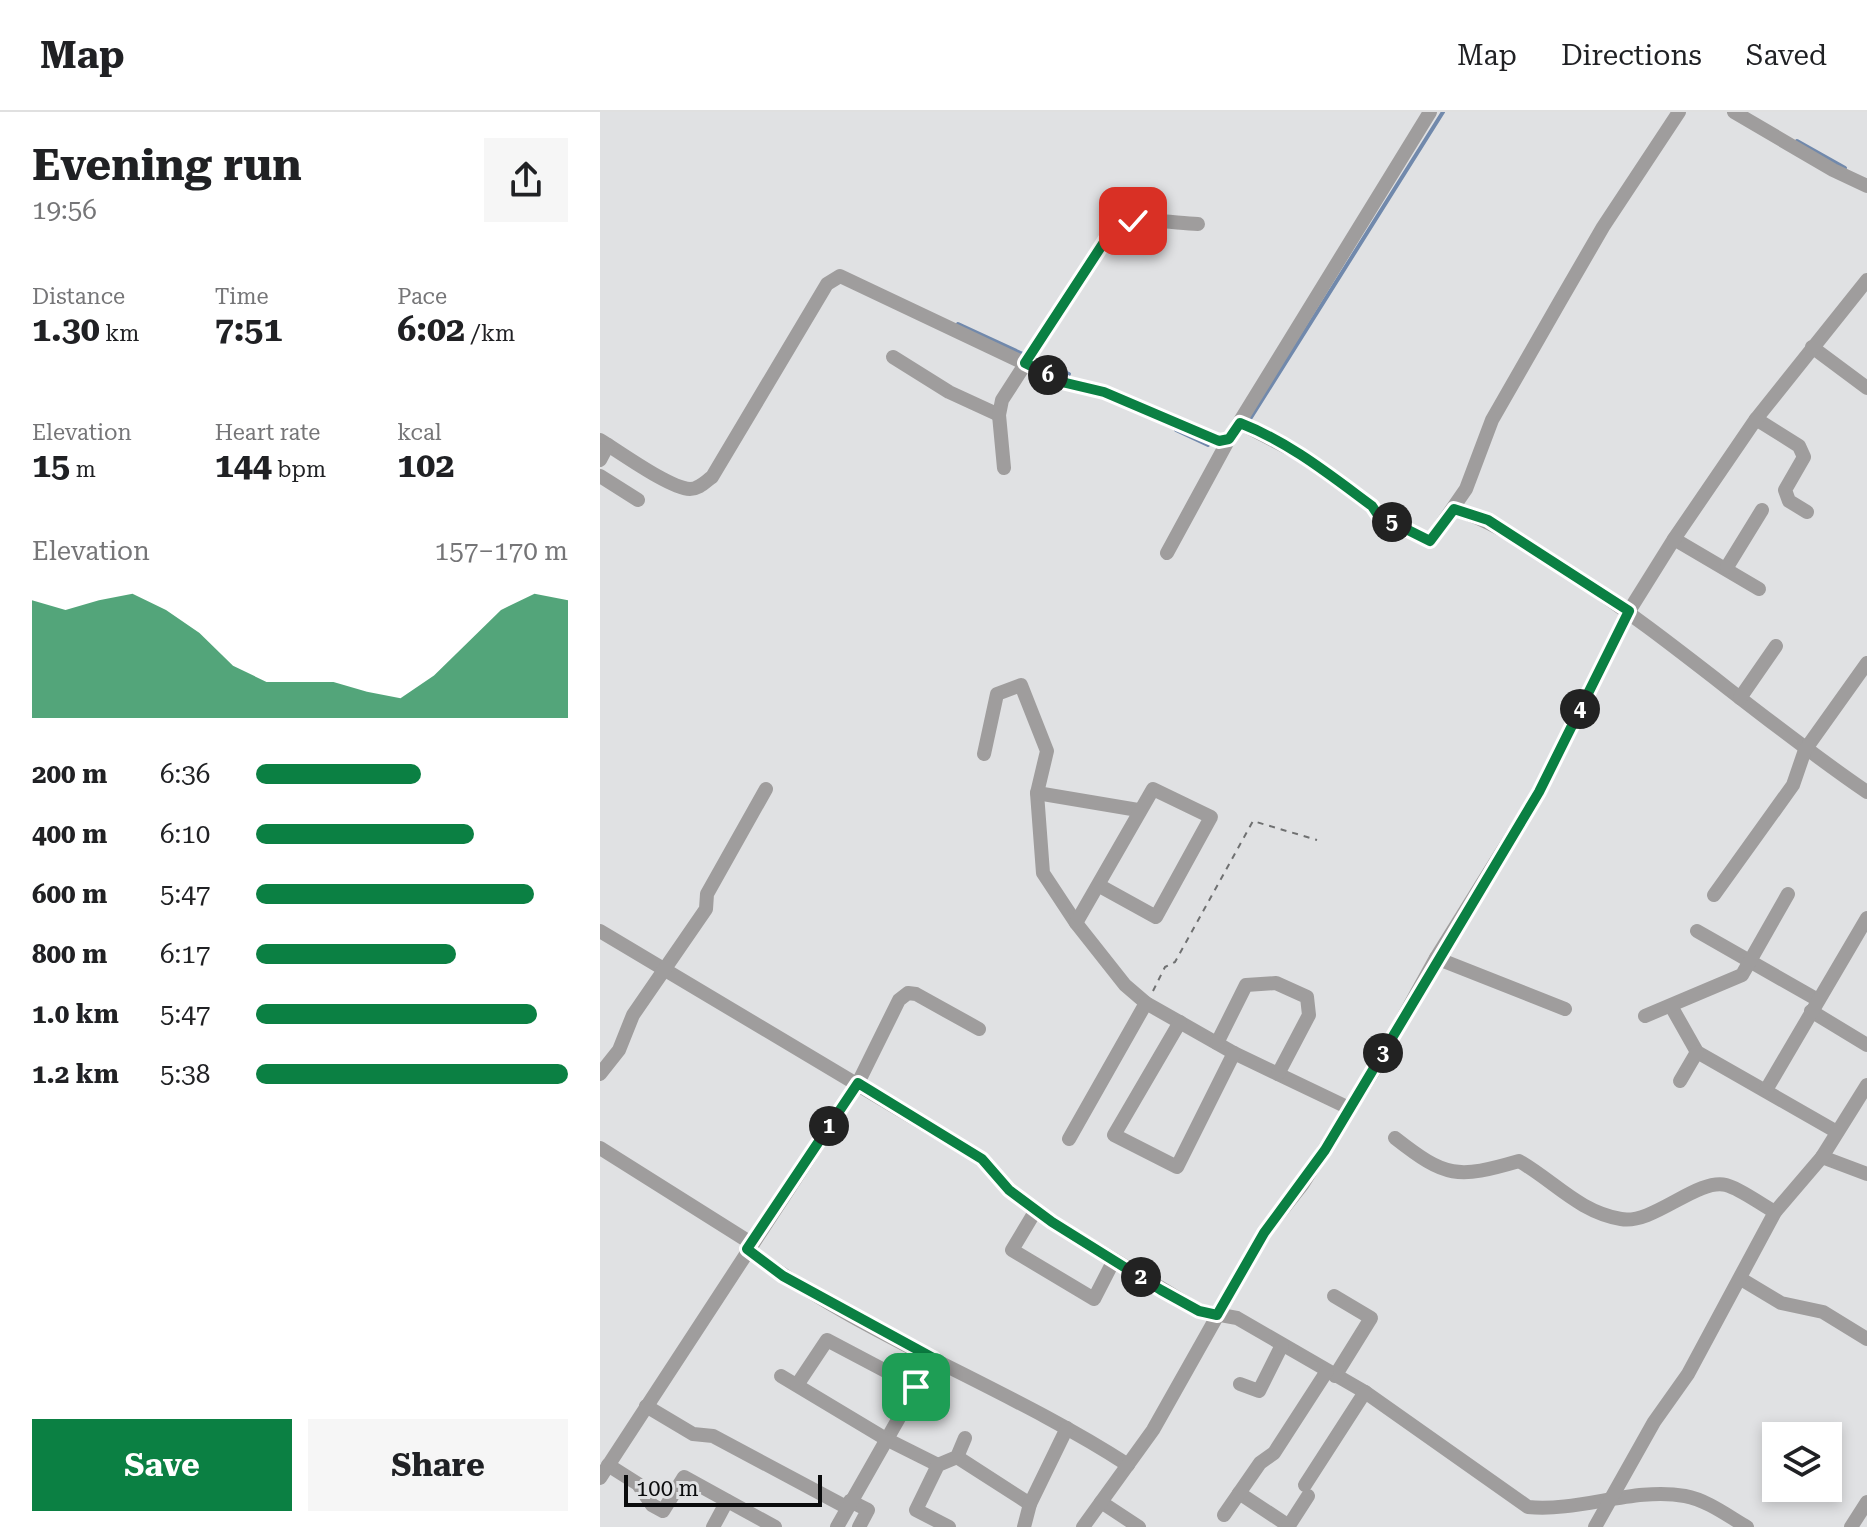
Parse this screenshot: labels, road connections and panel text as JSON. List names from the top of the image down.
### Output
{
  "scale_bar": "100 m",
  "page": {
    "header": "Map",
    "nav": ["Map", "Directions", "Saved"],
    "heading": ["Evening run", "19:56"],
    "stats": [
      ["Distance", "1.30 km"],
      ["Time", "7:51"],
      ["Pace", "6:02 /km"],
      ["Elevation", "15 m"],
      ["Heart rate", "144 bpm"],
      ["kcal", "102"]
    ],
    "pins": [
      "6",
      "5",
      "4",
      "3",
      "1",
      "2"
    ],
    "chart": ["Elevation", "157–170 m"],
    "list": [
      {
        "name": "200 m",
        "note": "6:36"
      },
      {
        "name": "400 m",
        "note": "6:10"
      },
      {
        "name": "600 m",
        "note": "5:47"
      },
      {
        "name": "800 m",
        "note": "6:17"
      },
      {
        "name": "1.0 km",
        "note": "5:47"
      },
      {
        "name": "1.2 km",
        "note": "5:38"
      }
    ],
    "buttons": ["Save", "Share"],
    "scale": "100 m"
  }
}
